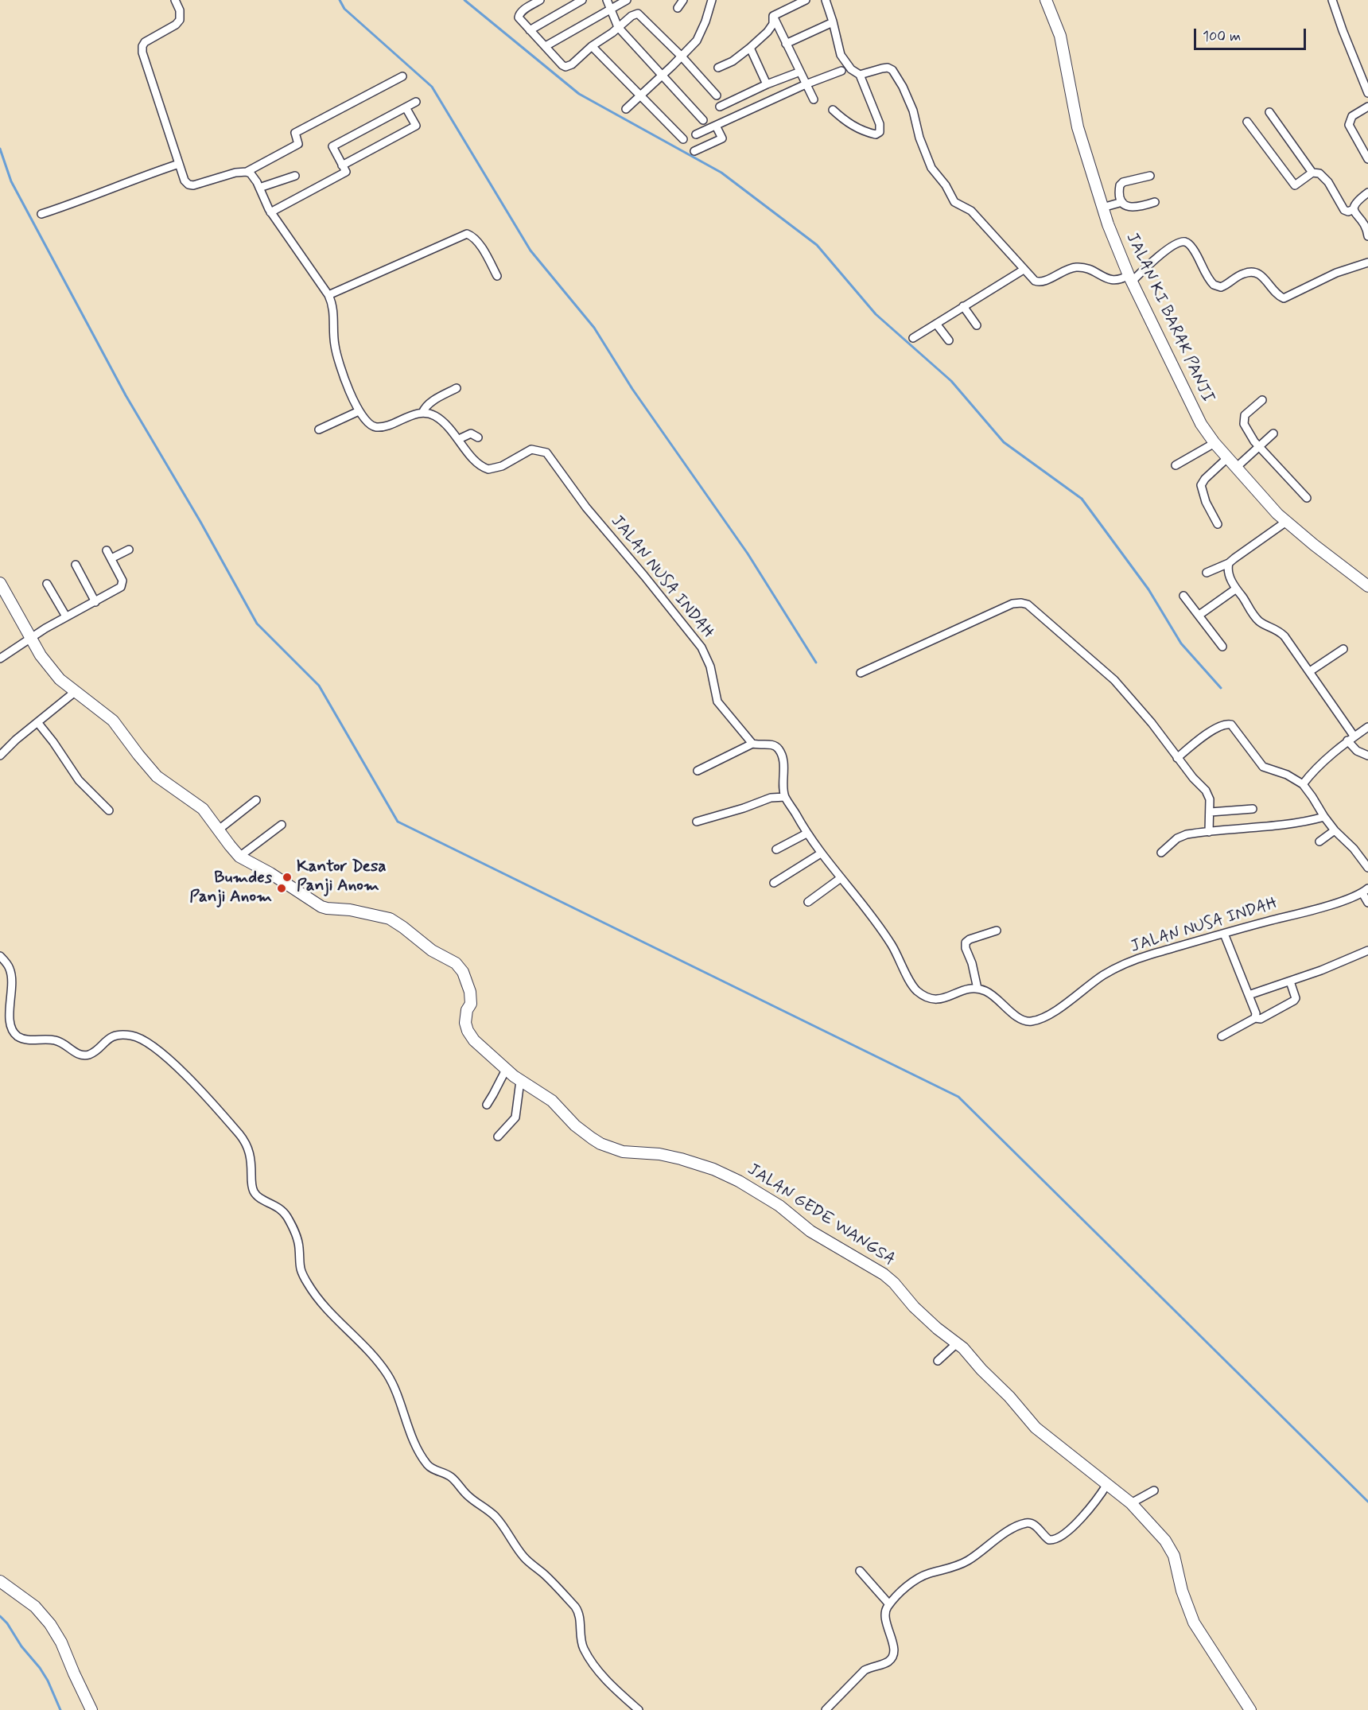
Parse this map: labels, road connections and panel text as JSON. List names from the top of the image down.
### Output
{
  "streets": {
    "street": ["JALAN KI BARAK PANJI", "JALAN NUSA INDAH", "JALAN GEDE WANGSA"]
  },
  "places": ["Kantor Desa Panji Anom", "Bumdes Panji Anom"],
  "scale_bar": "100 m"
}
